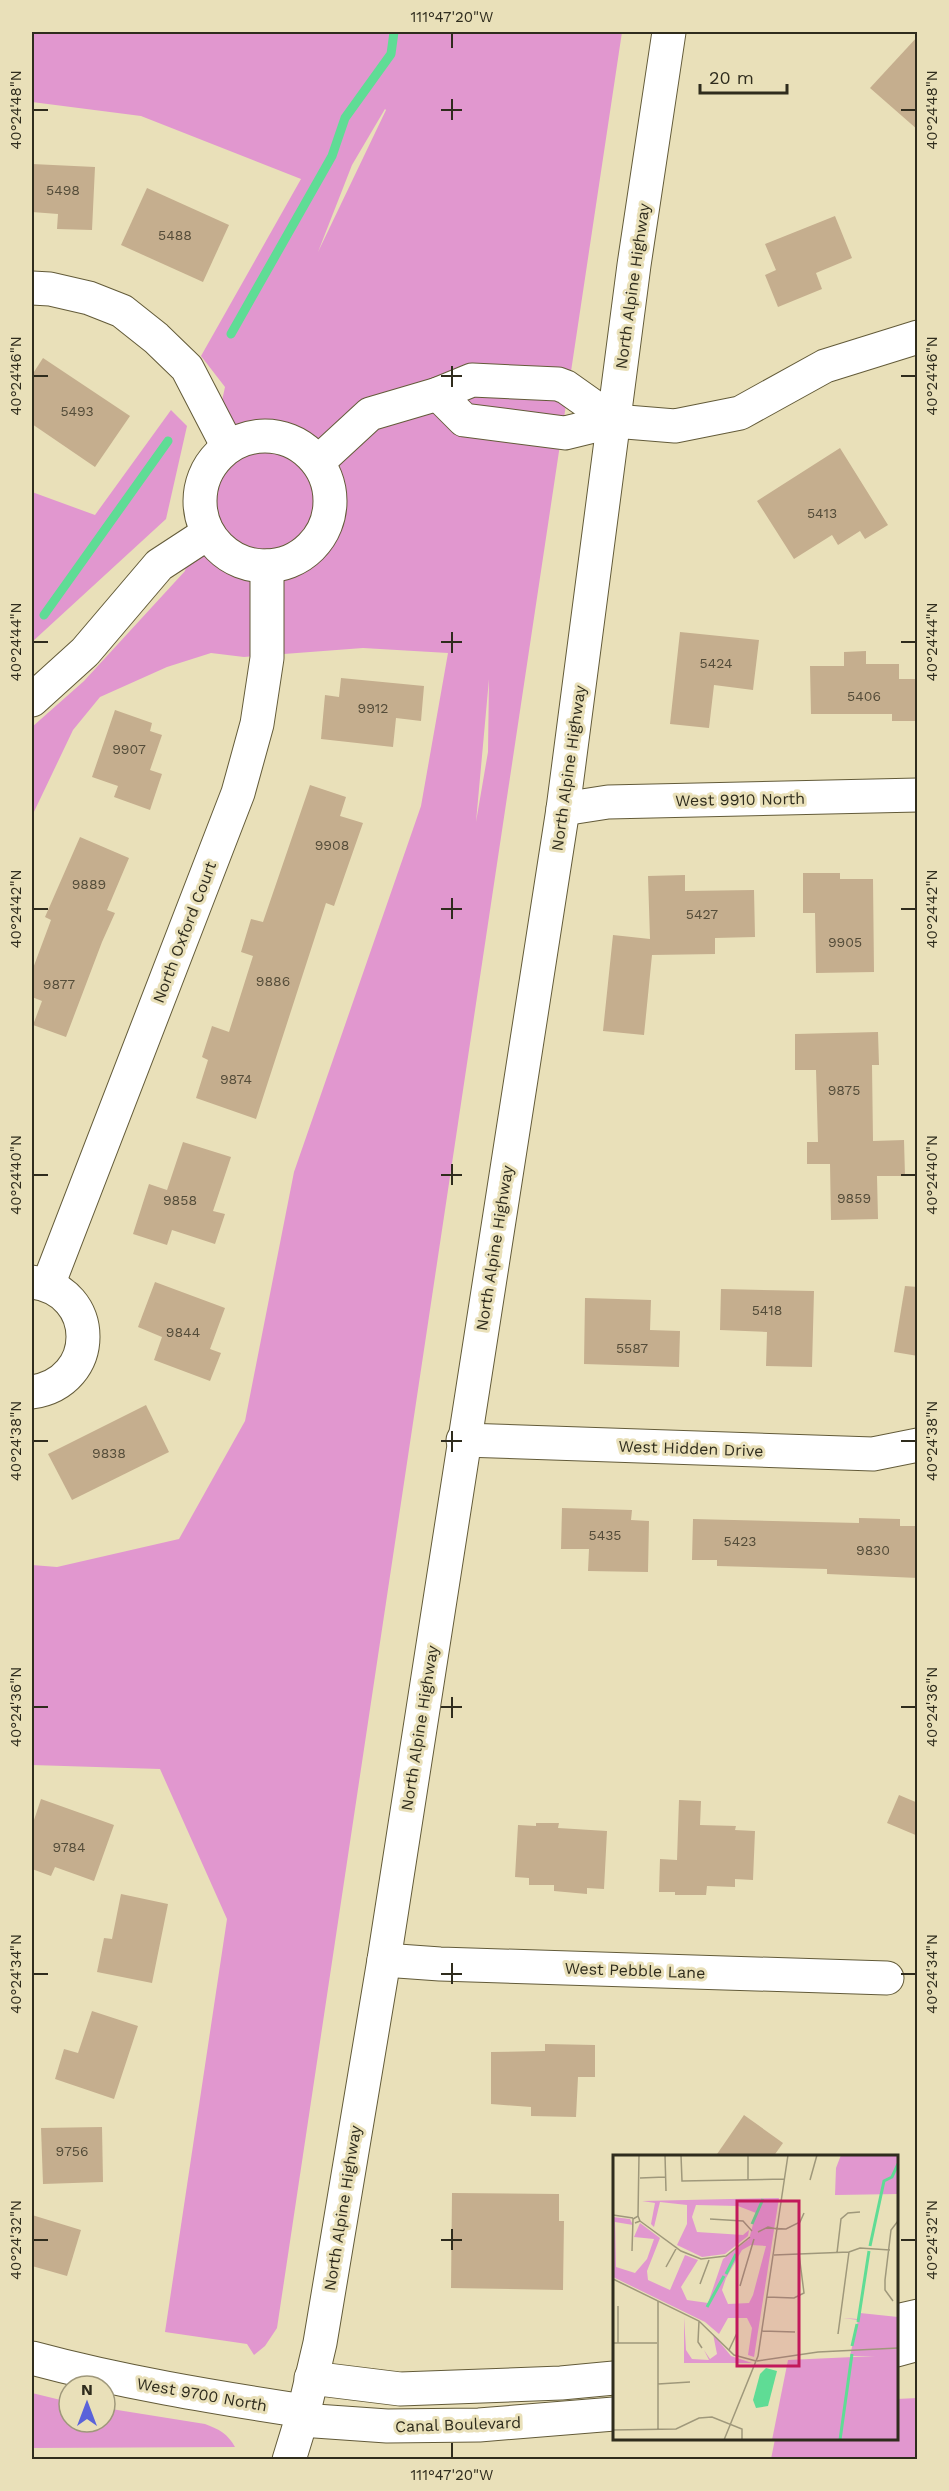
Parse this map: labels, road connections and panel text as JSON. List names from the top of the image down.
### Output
{
  "streets": {
    "street": [
      "North Alpine Highway",
      "West 9910 North",
      "North Oxford Court",
      "West Hidden Drive",
      "West Pebble Lane",
      "West 9700 North",
      "Canal Boulevard"
    ]
  },
  "crossings": [
    ["North Alpine Highway", "West 9910 North"],
    ["North Alpine Highway", "West Hidden Drive"],
    ["North Alpine Highway", "West Pebble Lane"],
    ["North Alpine Highway", "West 9700 North"],
    ["North Alpine Highway", "Canal Boulevard"],
    ["West 9700 North", "Canal Boulevard"]
  ],
  "house_numbers": [
    "5498",
    "5488",
    "5493",
    "5413",
    "5424",
    "5406",
    "9912",
    "9907",
    "9908",
    "9889",
    "5427",
    "9905",
    "9886",
    "9877",
    "9874",
    "9875",
    "9859",
    "9858",
    "5418",
    "9844",
    "5587",
    "9838",
    "5435",
    "5423",
    "9830",
    "9784",
    "9756"
  ],
  "scale_bar": "20 m",
  "north": "top",
  "coordinates": [
    "111°47'20\"W",
    "40°24'48\"N",
    "40°24'46\"N",
    "40°24'44\"N",
    "40°24'42\"N",
    "40°24'40\"N",
    "40°24'38\"N",
    "40°24'36\"N",
    "40°24'34\"N",
    "40°24'32\"N"
  ]
}
